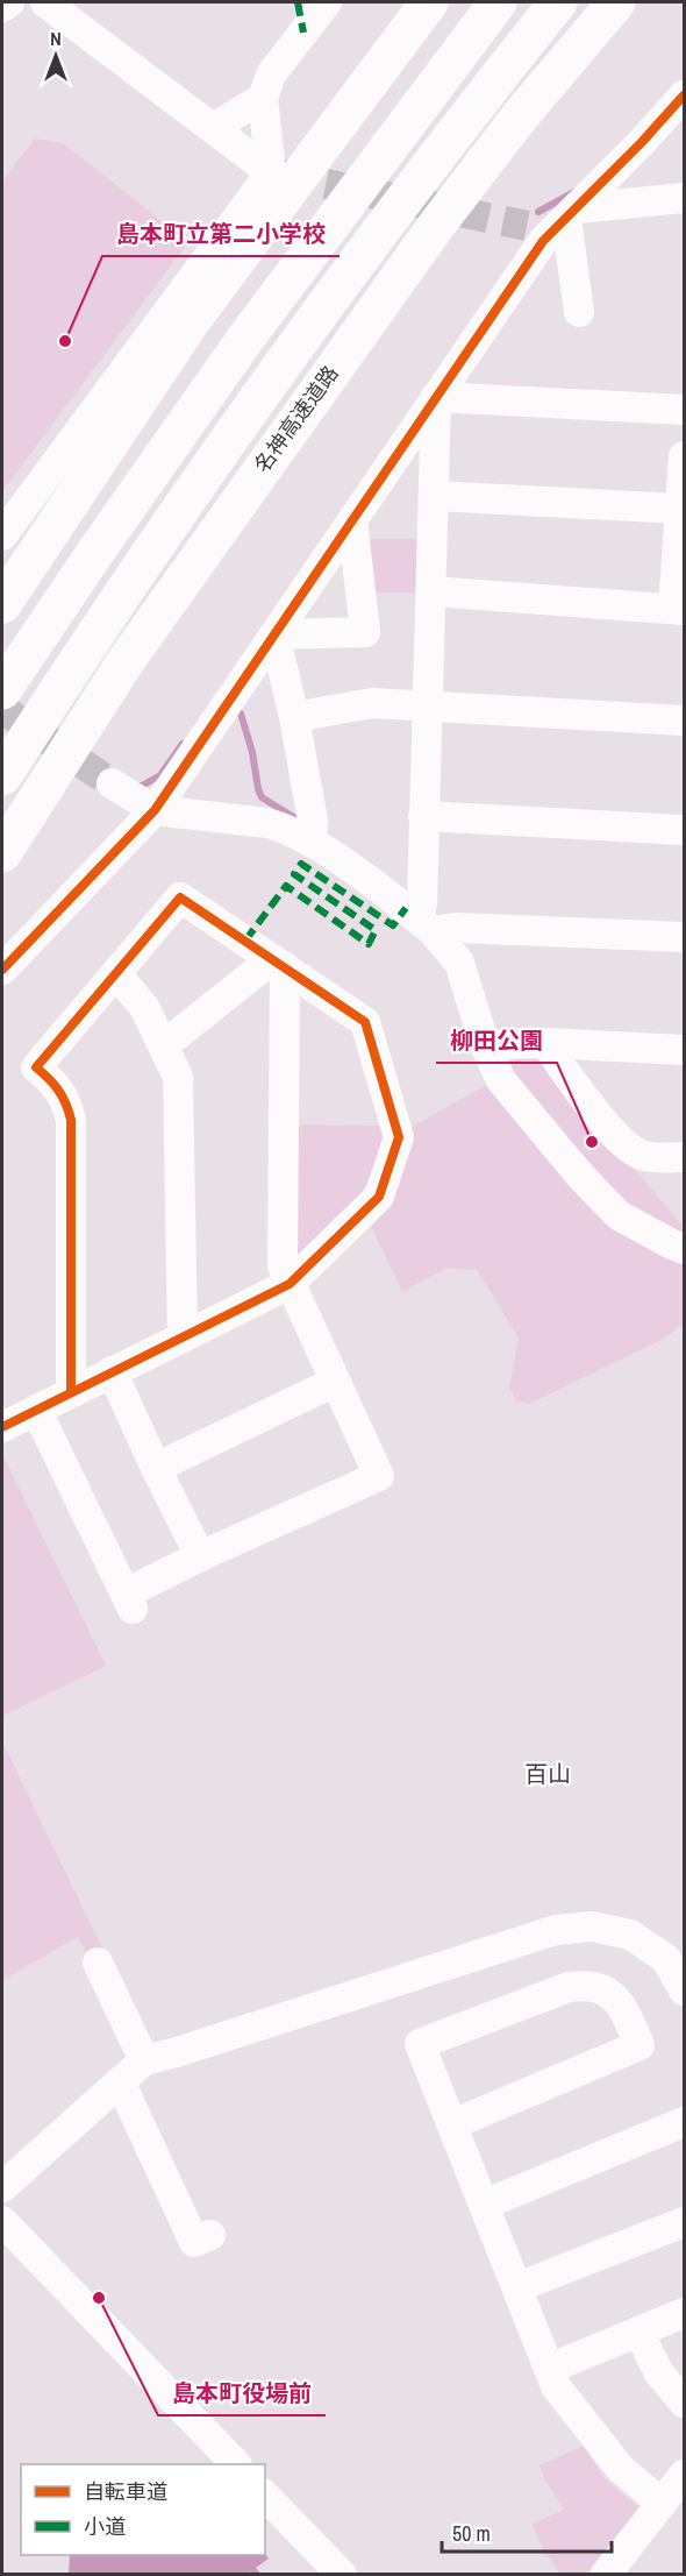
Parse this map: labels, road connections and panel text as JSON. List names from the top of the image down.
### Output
{
  "streets": {
    "highway": ["名神高速道路"]
  },
  "districts": ["百山"],
  "places": ["島本町立第二小学校", "柳田公園", "島本町役場前"],
  "legend": ["自転車道", "小道"],
  "scale_bar": "50 m",
  "north": "top"
}
